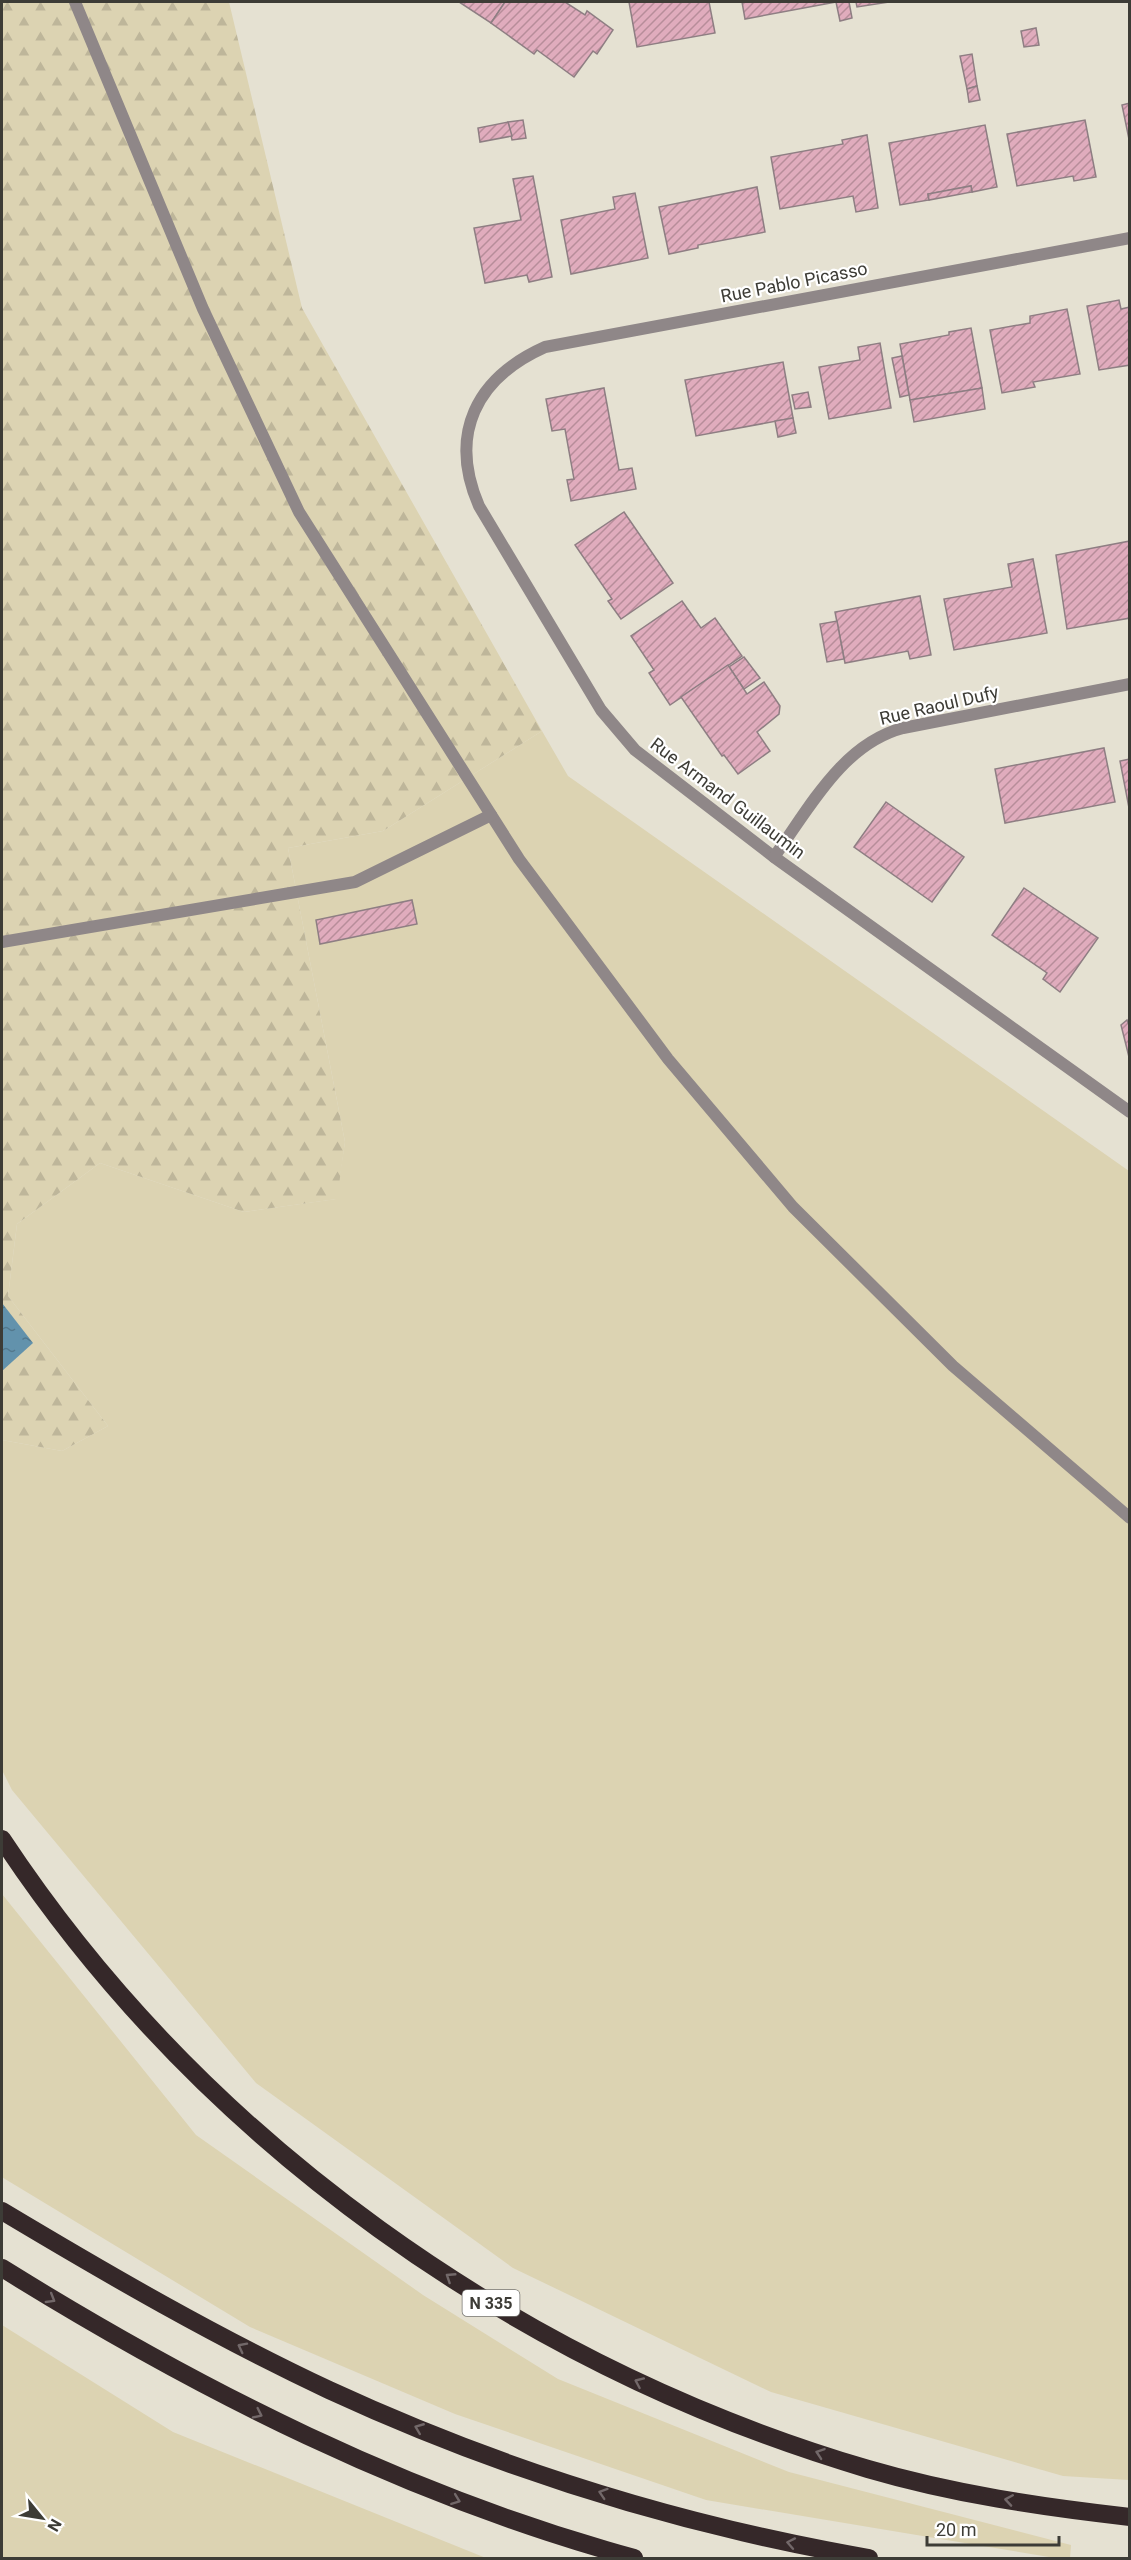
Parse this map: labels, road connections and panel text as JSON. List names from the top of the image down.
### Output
{
  "streets": {
    "highway": ["N 335"],
    "street": ["Rue Pablo Picasso", "Rue Raoul Dufy", "Rue Armand Guillaumin"]
  },
  "crossings": [
    ["Rue Pablo Picasso", "Rue Armand Guillaumin"],
    ["Rue Raoul Dufy", "Rue Armand Guillaumin"]
  ],
  "scale_bar": "20 m",
  "north": "bottom right"
}
